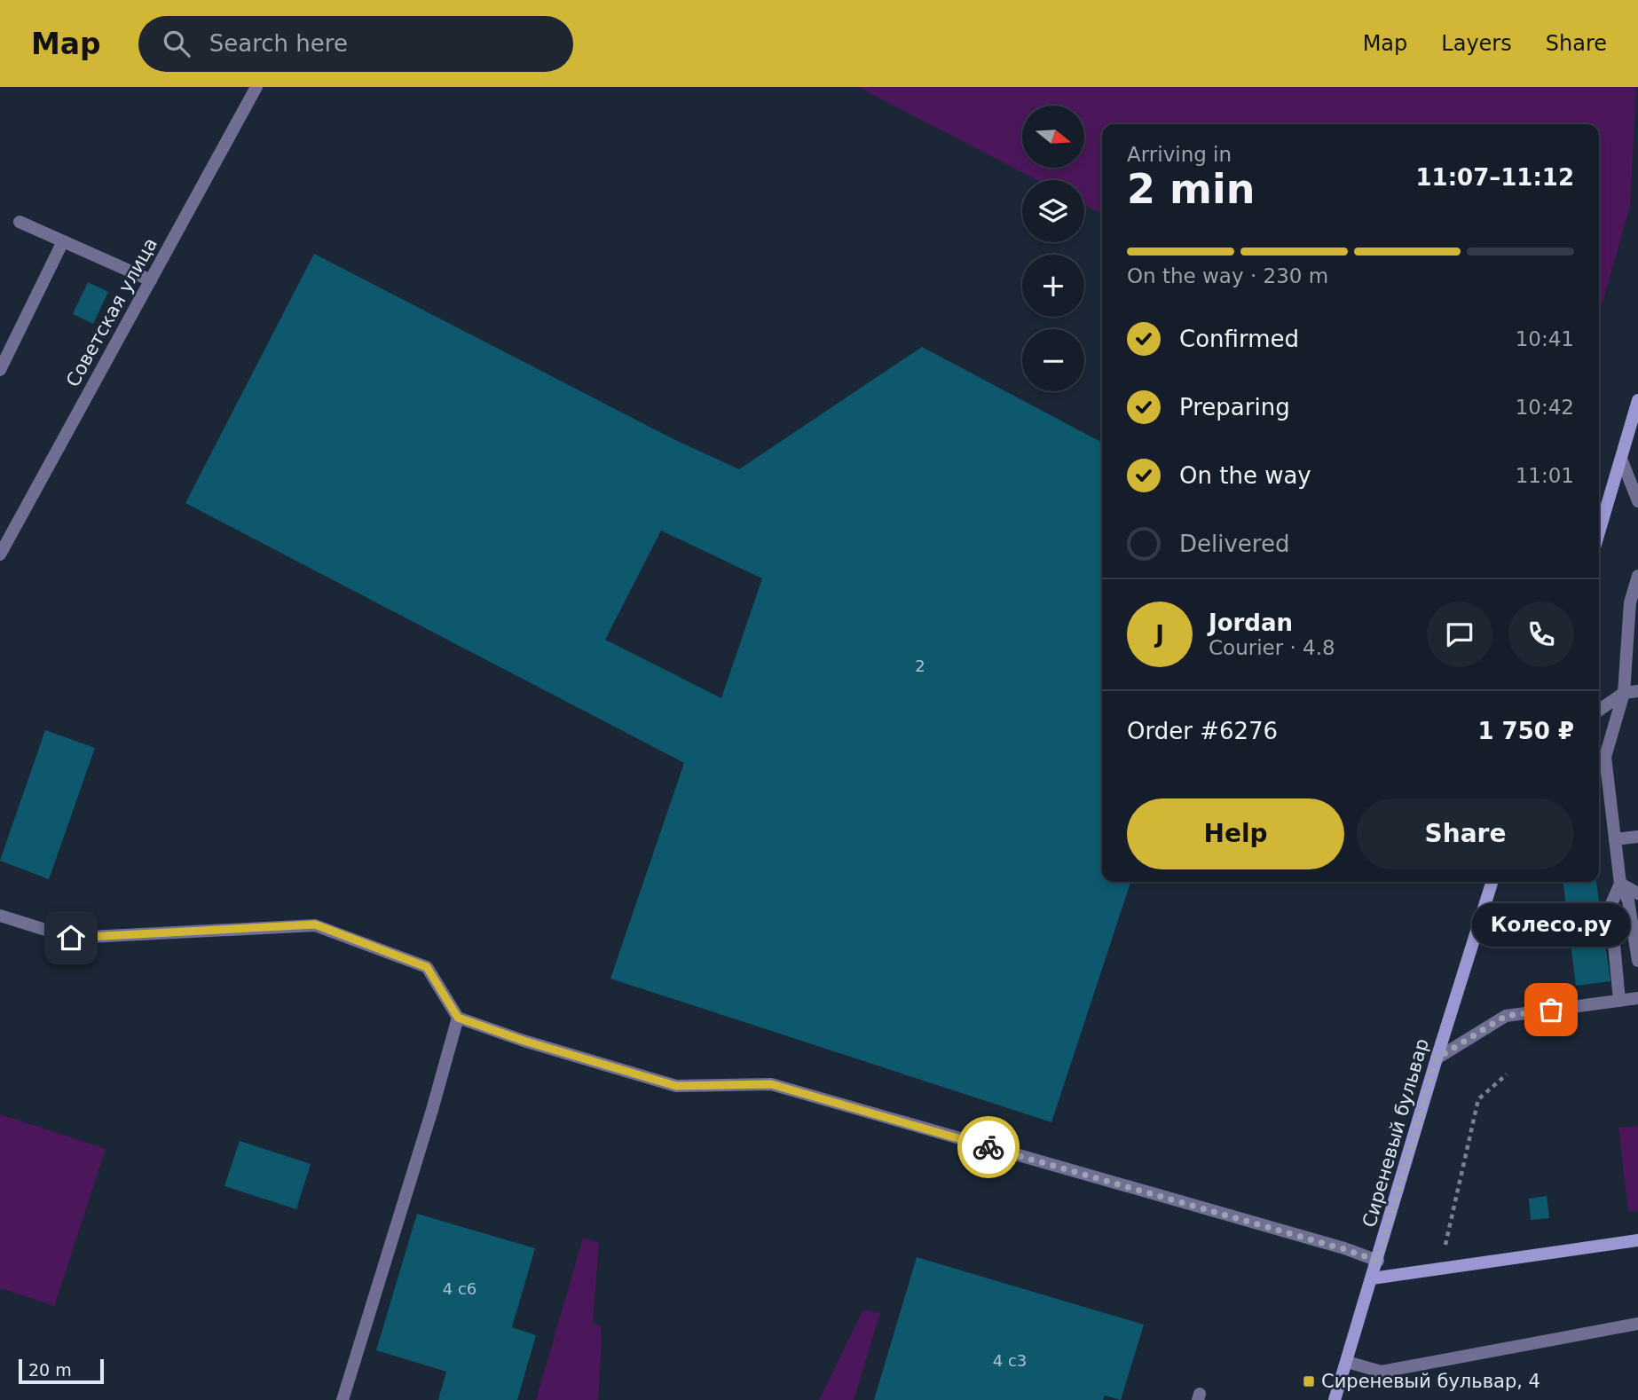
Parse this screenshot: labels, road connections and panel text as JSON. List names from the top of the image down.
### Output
{
  "streets": {
    "main road": ["Сиреневый бульвар"],
    "lane": ["Советская улица"]
  },
  "places": {
    "other": ["Колесо.ру"],
    "transit": ["Сиреневый бульвар, 4"]
  },
  "house_numbers": ["2", "4 c6", "4 с3"],
  "scale_bar": "20 m",
  "north": "right",
  "page": {
    "header": "Map",
    "search": "Search here",
    "nav": ["Map", "Layers", "Share"],
    "map_buttons": ["+", "−"],
    "heading": ["2 min", "Arriving in", "11:07–11:12"],
    "panel": [
      "Jordan",
      "Courier · 4.8",
      "Order #6276",
      "1 750 ₽"
    ],
    "bar": "On the way · 230 m",
    "list": [
      ["Confirmed", "10:41"],
      ["Preparing", "10:42"],
      ["On the way", "11:01"],
      "Delivered"
    ],
    "round": "J",
    "buttons": ["Help", "Share"],
    "bubble": "Колесо.ру",
    "scale": "20 m"
  }
}
